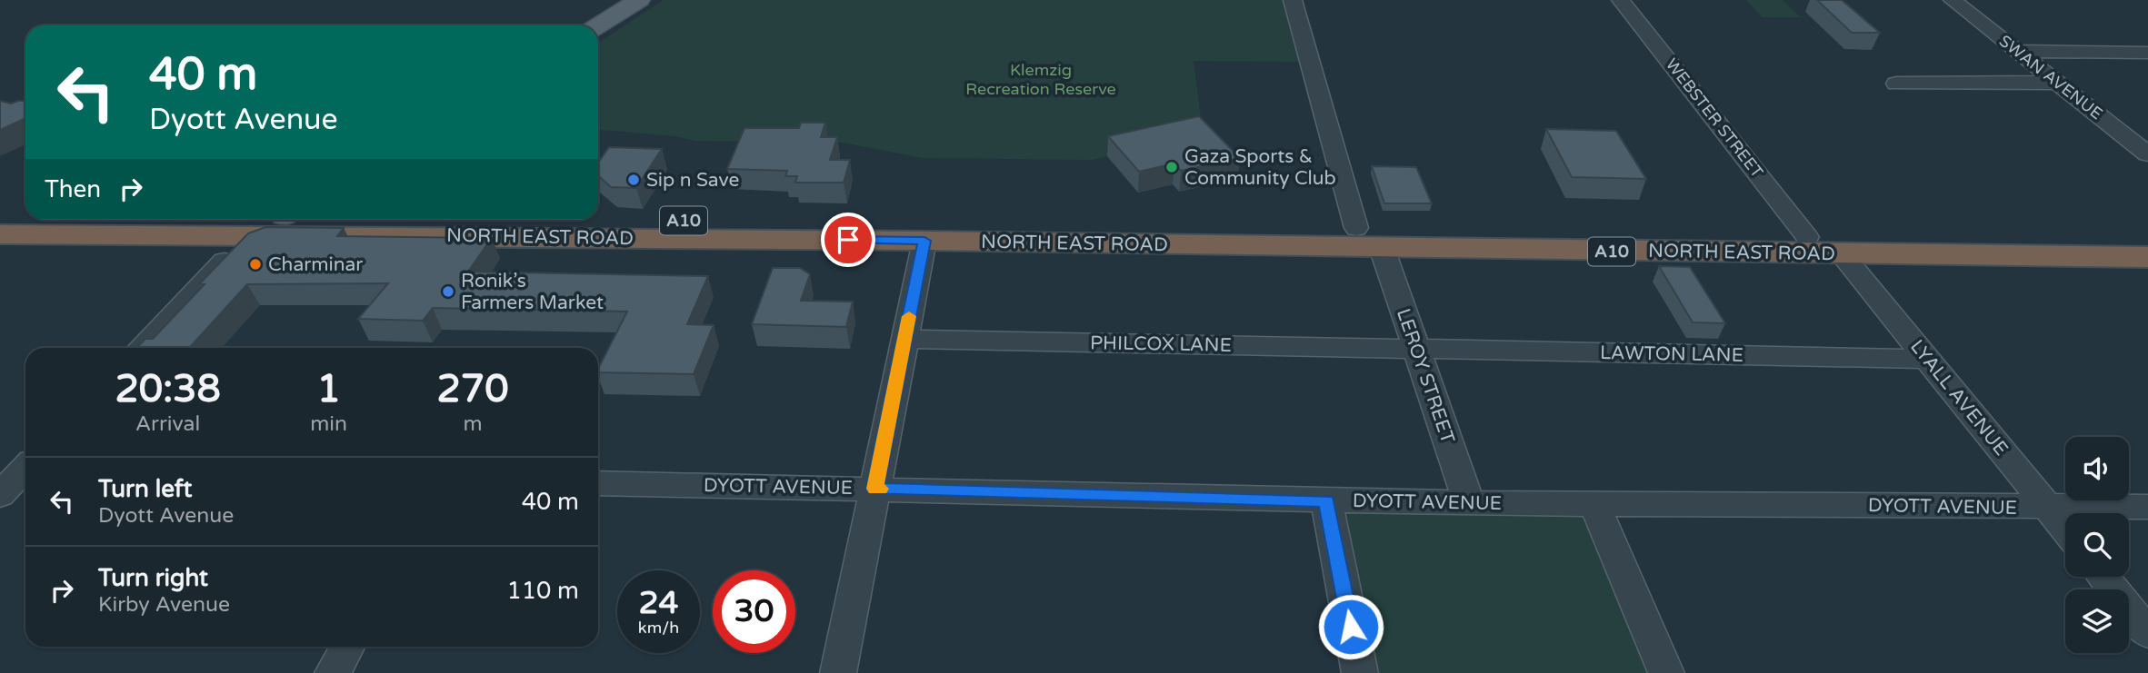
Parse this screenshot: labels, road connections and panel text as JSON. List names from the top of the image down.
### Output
{
  "streets": {
    "highway": ["A10", "NORTH EAST ROAD"],
    "street": [
      "SWAN AVENUE",
      "WEBSTER STREET",
      "PHILCOX LANE",
      "LAWTON LANE",
      "LEROY STREET",
      "LYALL AVENUE",
      "DYOTT AVENUE"
    ]
  },
  "crossings": [
    ["WEBSTER STREET", "NORTH EAST ROAD"],
    ["NORTH EAST ROAD", "LEROY STREET"],
    ["NORTH EAST ROAD", "LYALL AVENUE"],
    ["PHILCOX LANE", "LAWTON LANE"],
    ["PHILCOX LANE", "LEROY STREET"],
    ["LAWTON LANE", "LEROY STREET"],
    ["LAWTON LANE", "LYALL AVENUE"],
    ["LEROY STREET", "DYOTT AVENUE"],
    ["LYALL AVENUE", "DYOTT AVENUE"]
  ],
  "parks": ["Klemzig Recreation Reserve"],
  "places": [
    "Gaza Sports & Community Club",
    "Sip n Save",
    "Charminar",
    "Ronik’s Farmers Market"
  ],
  "page": {
    "turn": ["40 m", "Dyott Avenue"],
    "then": "Then",
    "eta": [
      "20:38",
      "Arrival",
      "1",
      "min",
      "270",
      "m"
    ],
    "list": [
      {
        "name": "Turn left",
        "note": "Dyott Avenue",
        "value": "40 m"
      },
      {
        "name": "Turn right",
        "note": "Kirby Avenue",
        "value": "110 m"
      }
    ],
    "speed": "24 km/h",
    "limit": "30"
  }
}
